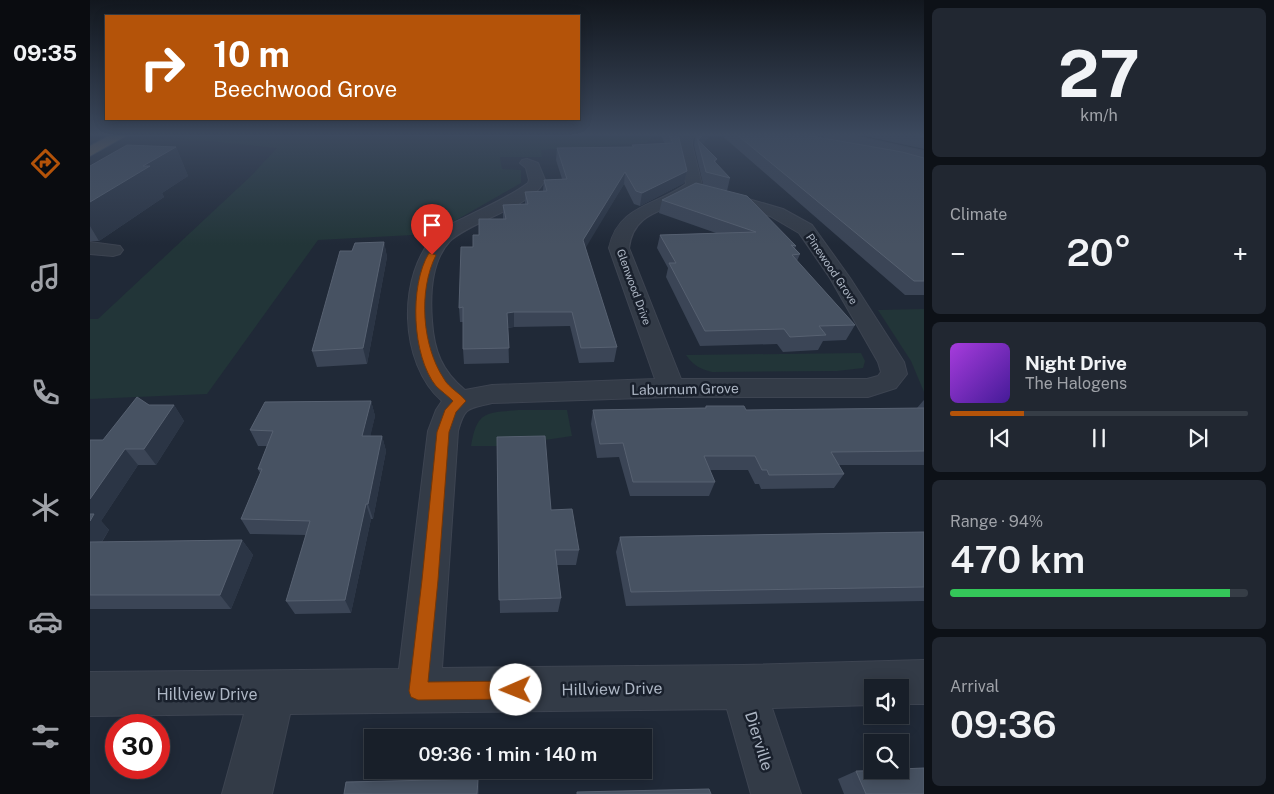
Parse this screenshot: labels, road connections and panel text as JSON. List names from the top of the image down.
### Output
{
  "streets": {
    "street": [
      "Pinewood Grove",
      "Glenwood Drive",
      "Laburnum Grove",
      "Hillview Drive",
      "Dierville"
    ]
  },
  "crossings": [
    ["Pinewood Grove", "Glenwood Drive"],
    ["Pinewood Grove", "Laburnum Grove"],
    ["Glenwood Drive", "Laburnum Grove"],
    ["Hillview Drive", "Dierville"]
  ],
  "page": {
    "tabs": "09:35",
    "tile": [
      ["27", "km/h"],
      "Climate",
      ["Range · 94%", "470 km"],
      ["Arrival", "09:36"]
    ],
    "turn": ["10 m", "Beechwood Grove"],
    "heat": ["−", "20°", "+"],
    "song": ["Night Drive", "The Halogens"],
    "limit": "30",
    "trip": "09:36 · 1 min · 140 m"
  }
}
